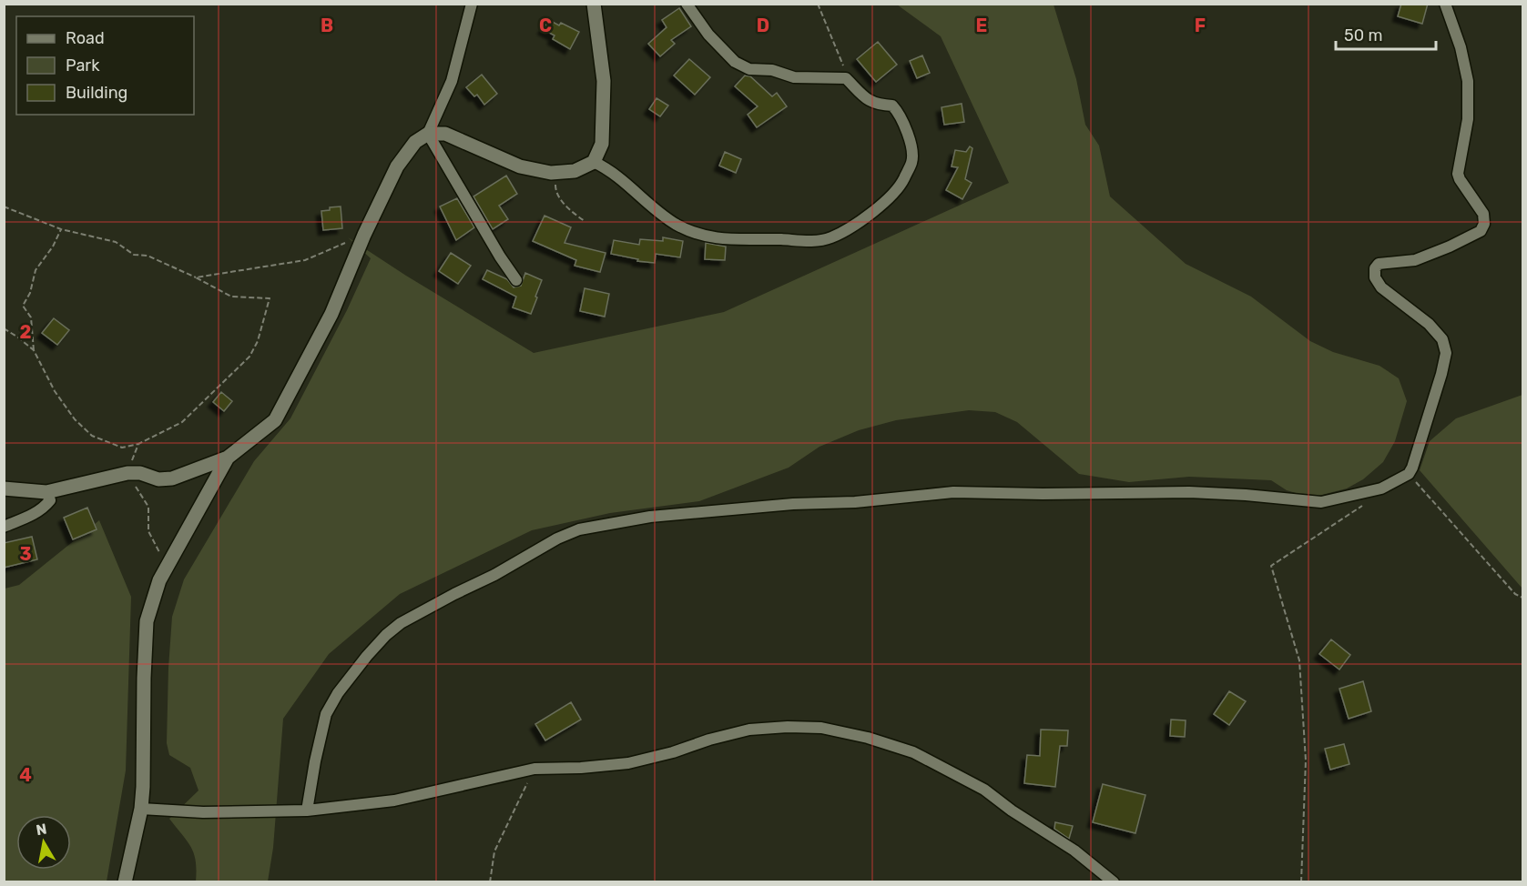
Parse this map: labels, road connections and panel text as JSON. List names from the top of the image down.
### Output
{
  "legend": ["Road", "Park", "Building"],
  "scale_bar": "50 m",
  "north": "top",
  "grid": {
    "columns": [
      "B",
      "C",
      "D",
      "E",
      "F"
    ],
    "rows": ["2", "3", "4"]
  }
}
